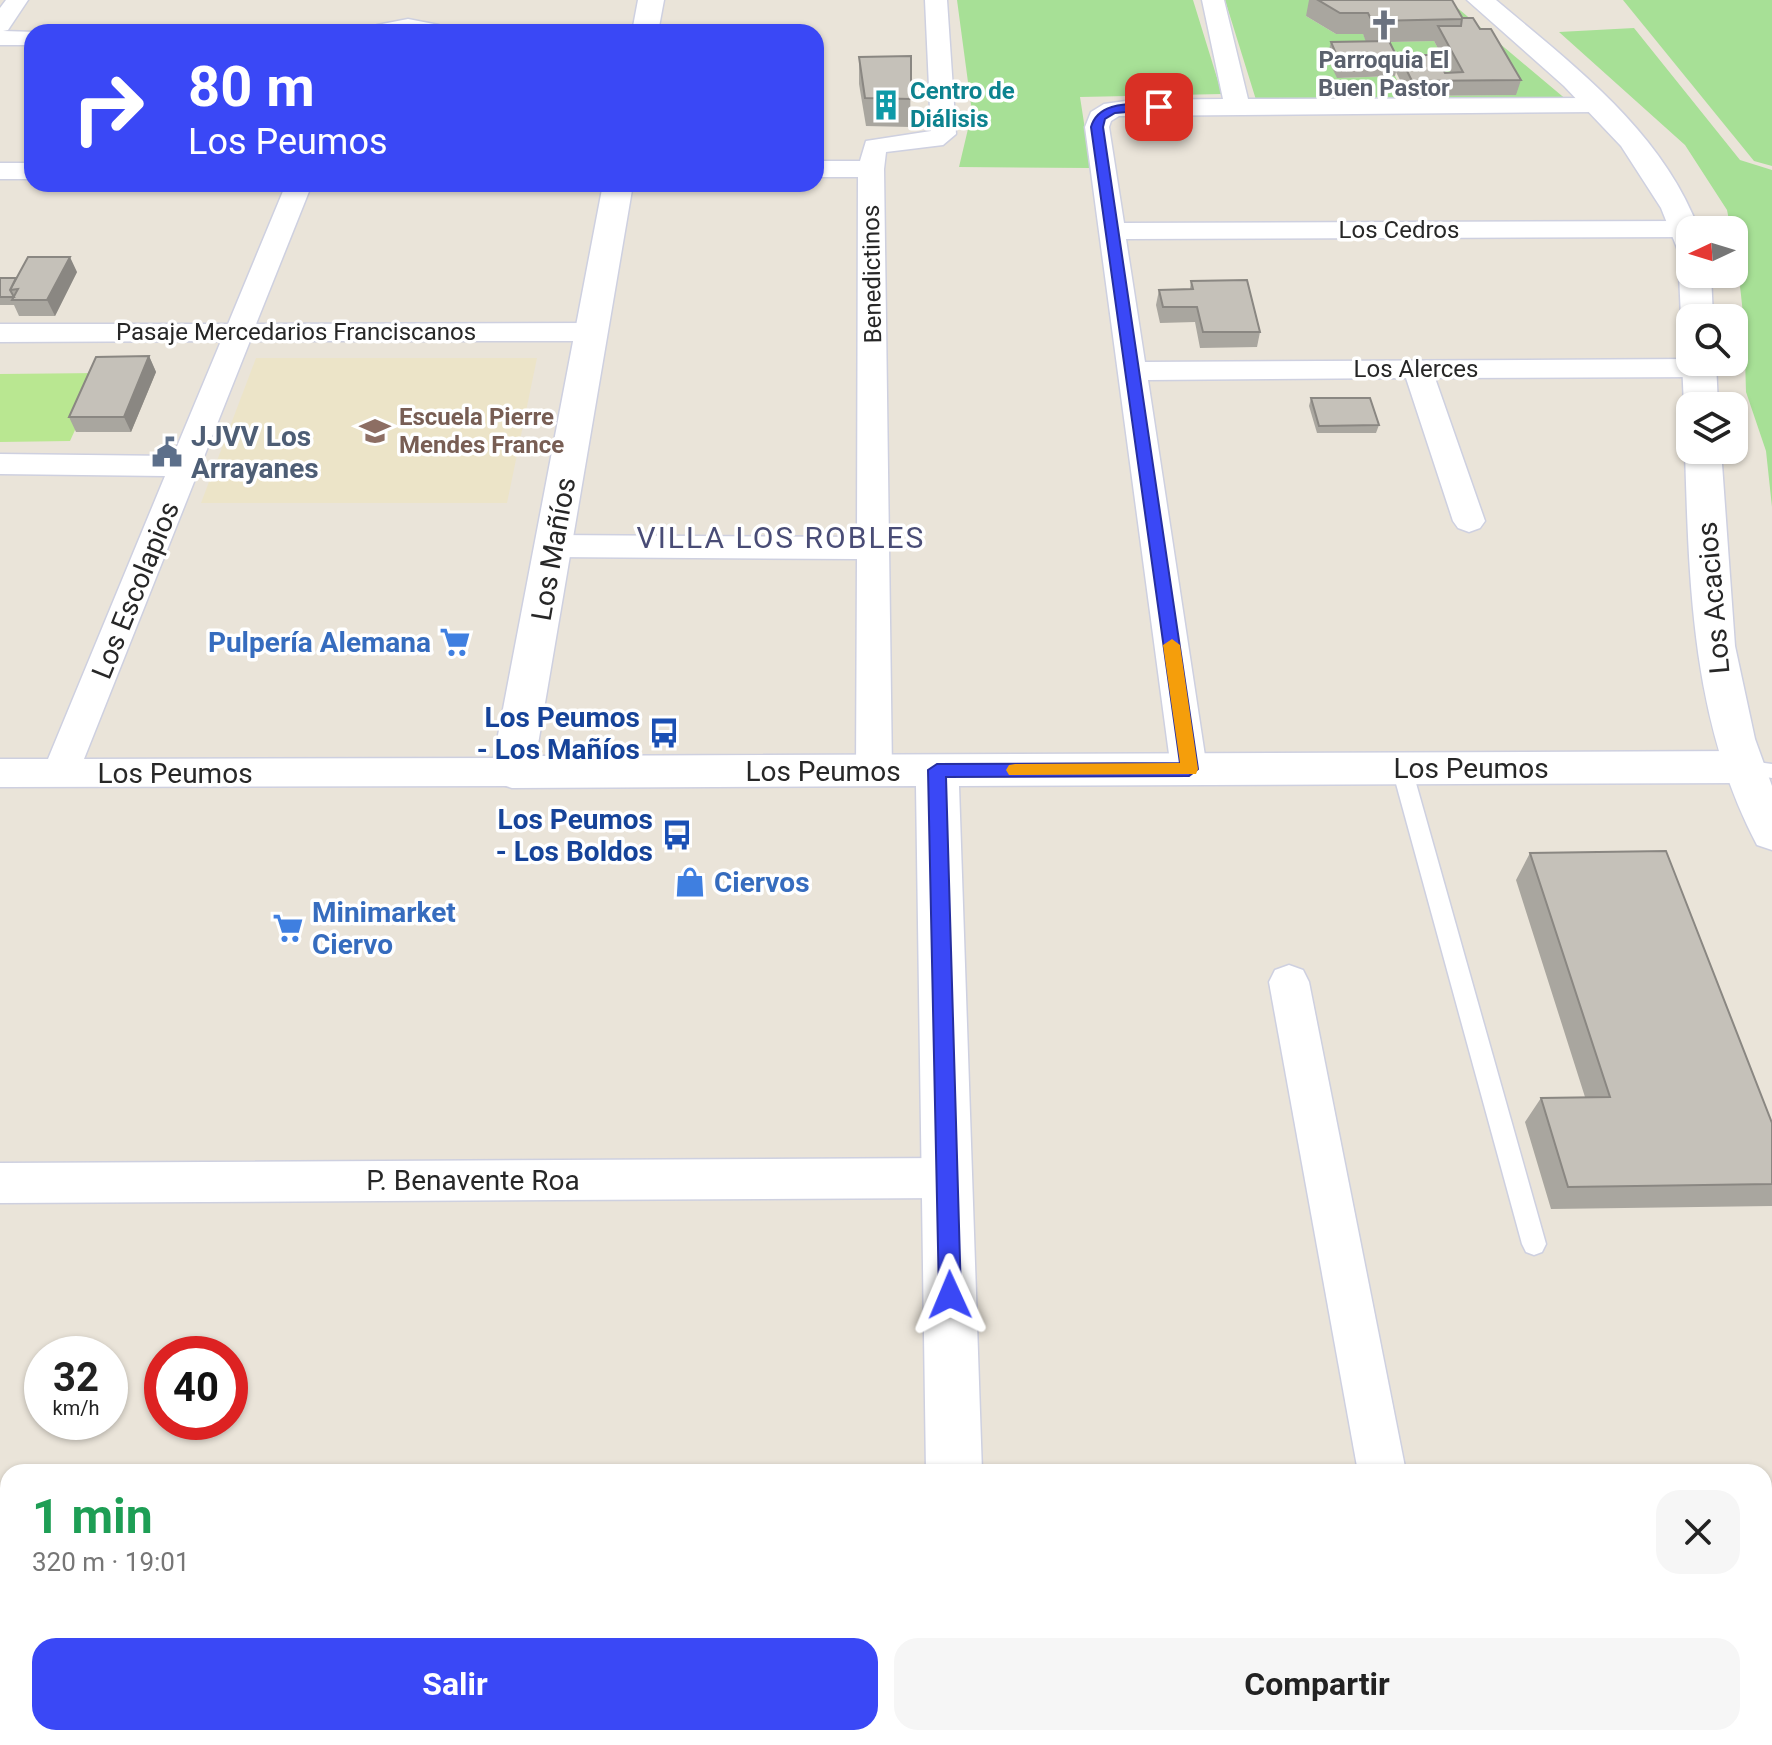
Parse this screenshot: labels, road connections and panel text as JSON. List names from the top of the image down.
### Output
{
  "streets": {
    "street": [
      "Los Cedros",
      "Benedictinos",
      "Pasaje Mercedarios Franciscanos",
      "Los Alerces",
      "Los Mañíos",
      "Los Escolapios",
      "Los Acacios",
      "Los Peumos",
      "P. Benavente Roa"
    ]
  },
  "crossings": [
    ["Benedictinos", "Los Peumos"],
    ["Pasaje Mercedarios Franciscanos", "Los Mañíos"],
    ["Pasaje Mercedarios Franciscanos", "Los Escolapios"],
    ["Los Mañíos", "Los Peumos"],
    ["Los Escolapios", "Los Peumos"],
    ["Los Acacios", "Los Peumos"]
  ],
  "districts": ["VILLA LOS ROBLES"],
  "places": {
    "church": ["Parroquia El Buen Pastor"],
    "building": ["Centro de Diálisis"],
    "school or university": ["Escuela Pierre Mendes France"],
    "public building": ["JJVV Los Arrayanes"],
    "supermarket": ["Pulpería Alemana", "Minimarket Ciervo"],
    "bus stop": ["Los Peumos - Los Mañíos", "Los Peumos - Los Boldos"],
    "shop": ["Ciervos"]
  },
  "north": "left",
  "page": {
    "turn": ["80 m", "Los Peumos"],
    "speed": "32 km/h",
    "limit": "40",
    "heading": ["1 min", "320 m · 19:01"],
    "buttons": ["Salir", "Compartir"]
  }
}
